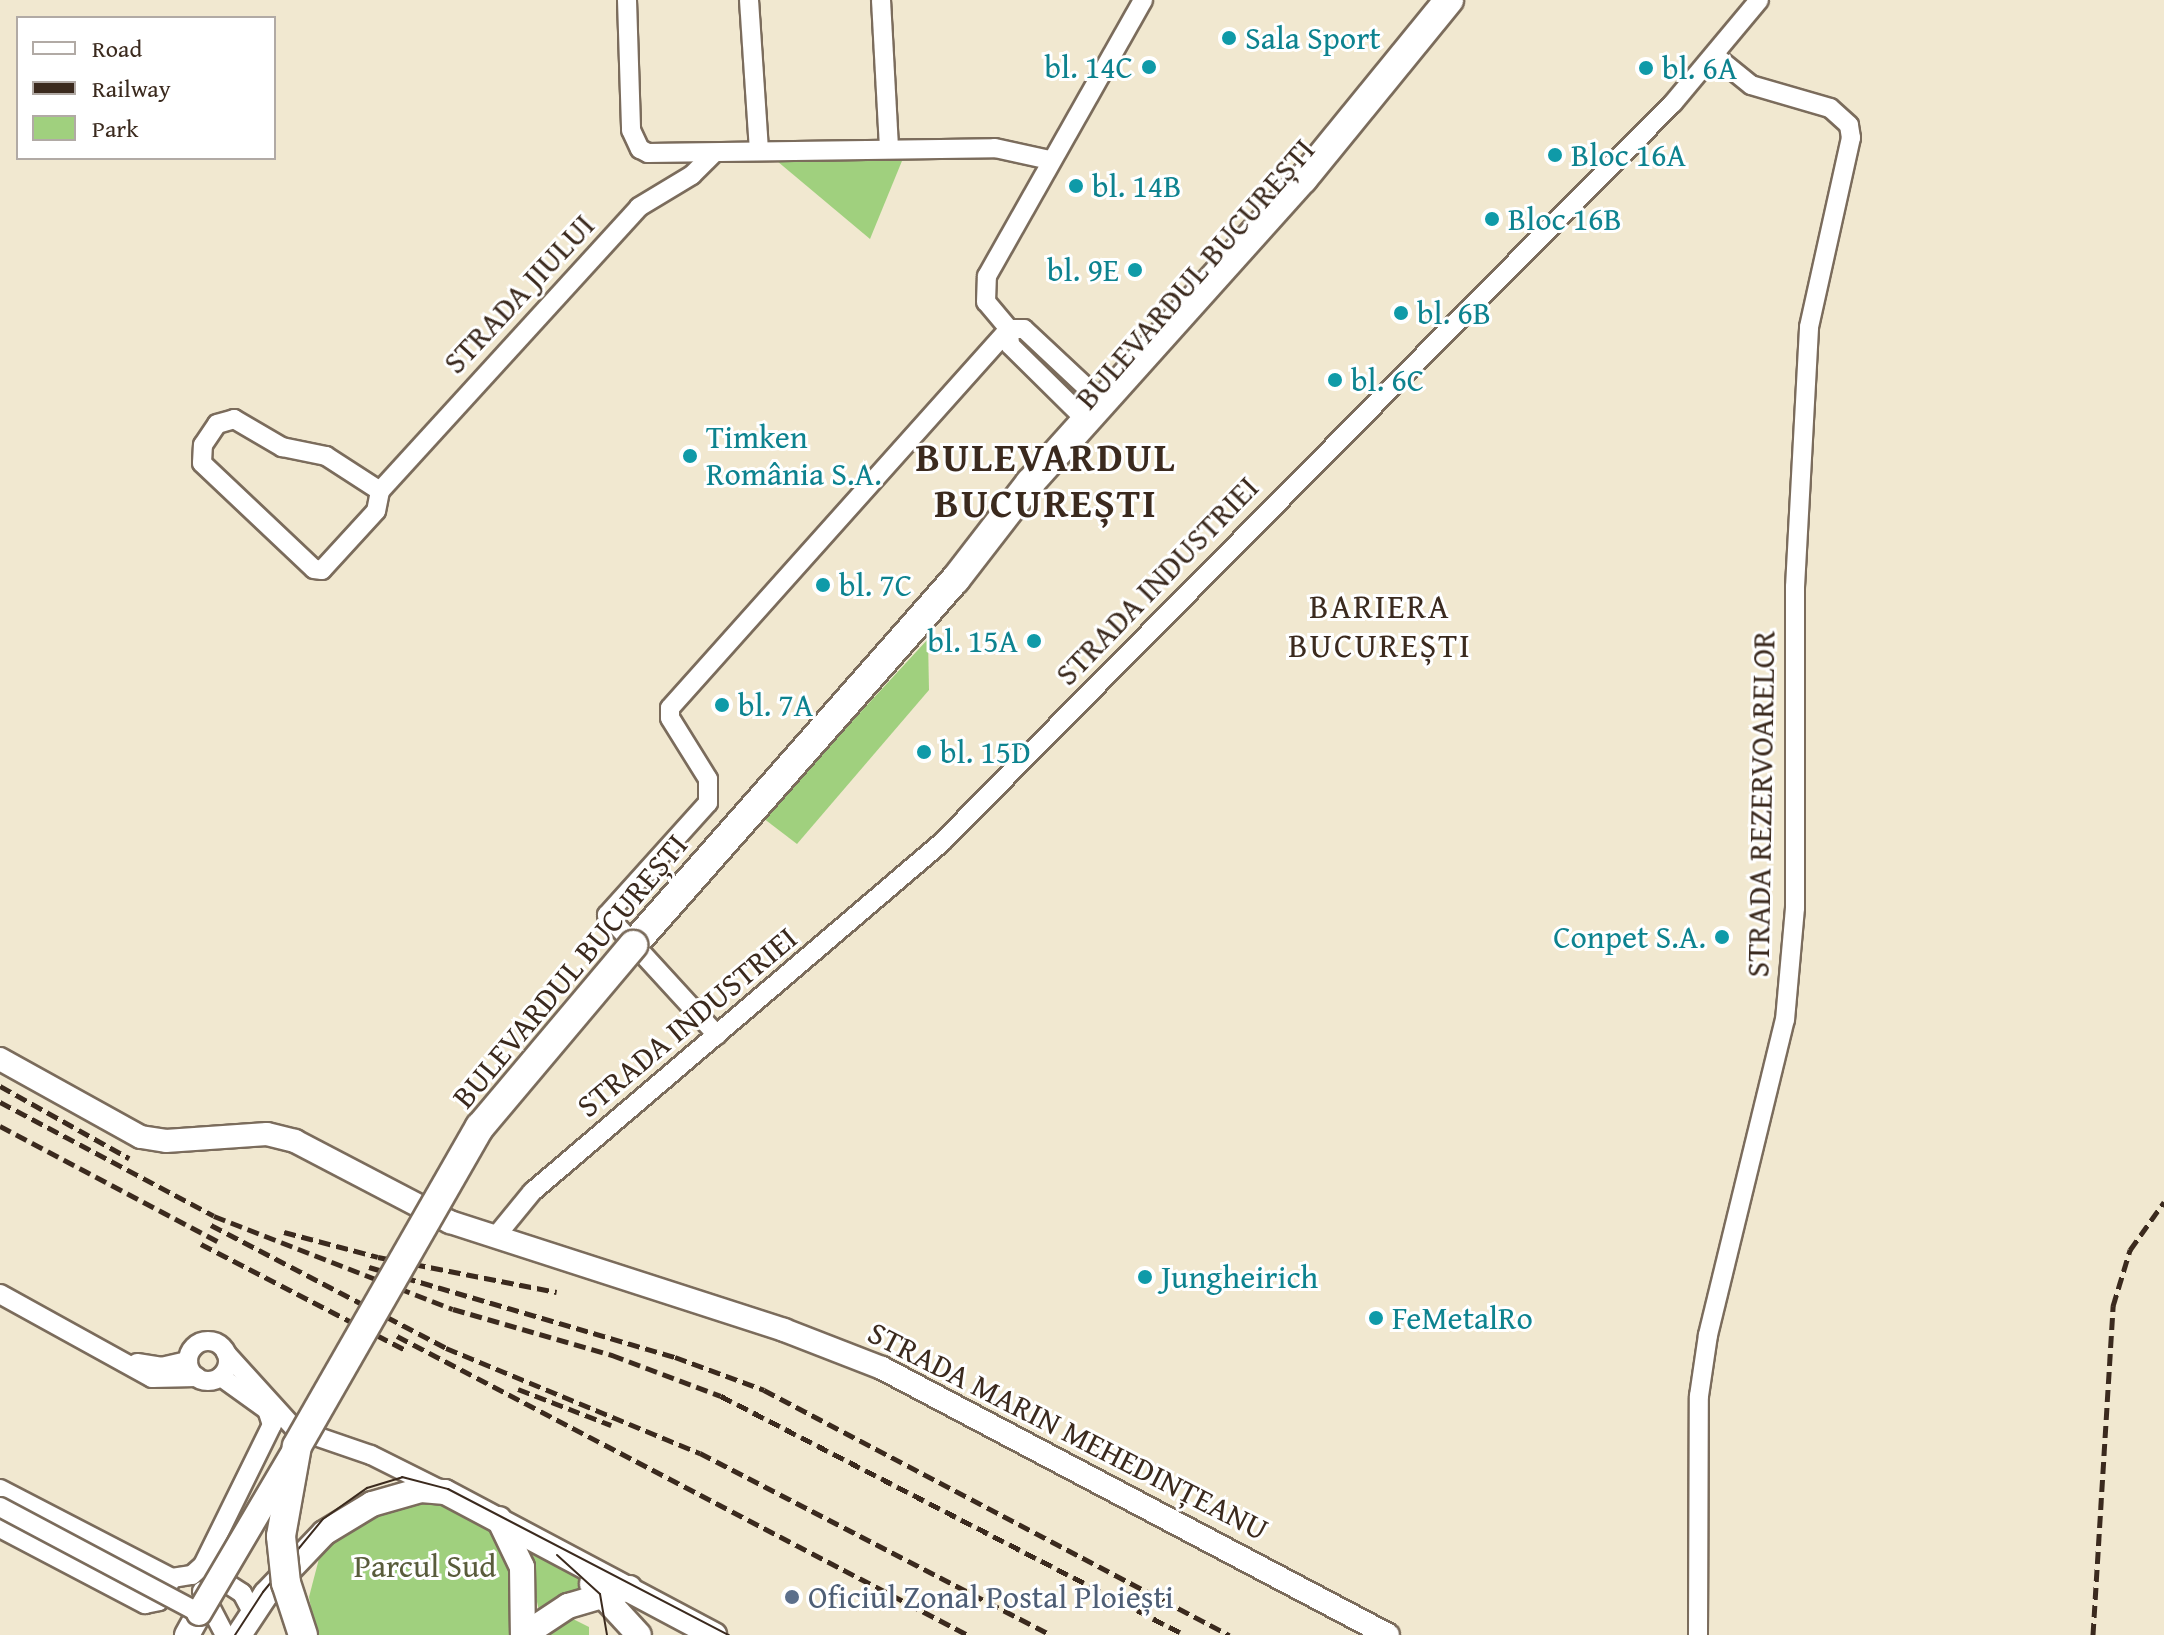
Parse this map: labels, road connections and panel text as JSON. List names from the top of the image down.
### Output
{
  "streets": {
    "main road": ["BULEVARDUL BUCUREȘTI"],
    "street": [
      "STRADA JIULUI",
      "STRADA INDUSTRIEI",
      "STRADA REZERVOARELOR",
      "STRADA MARIN MEHEDINȚEANU"
    ]
  },
  "crossings": [
    ["STRADA INDUSTRIEI", "STRADA REZERVOARELOR"],
    ["STRADA INDUSTRIEI", "STRADA MARIN MEHEDINȚEANU"]
  ],
  "districts": ["BULEVARDUL BUCUREȘTI", "BARIERA BUCUREȘTI"],
  "parks": ["Parcul Sud"],
  "places": [
    "Sala Sport",
    "bl. 14C",
    "bl. 6A",
    "Bloc 16A",
    "bl. 14B",
    "Bloc 16B",
    "bl. 9E",
    "bl. 6B",
    "bl. 6C",
    "Timken România S.A.",
    "bl. 7C",
    "bl. 15A",
    "bl. 7A",
    "bl. 15D",
    "Conpet S.A.",
    "Jungheirich",
    "FeMetalRo",
    "Oficiul Zonal Postal Ploiești"
  ],
  "legend": ["Road", "Railway", "Park"]
}
